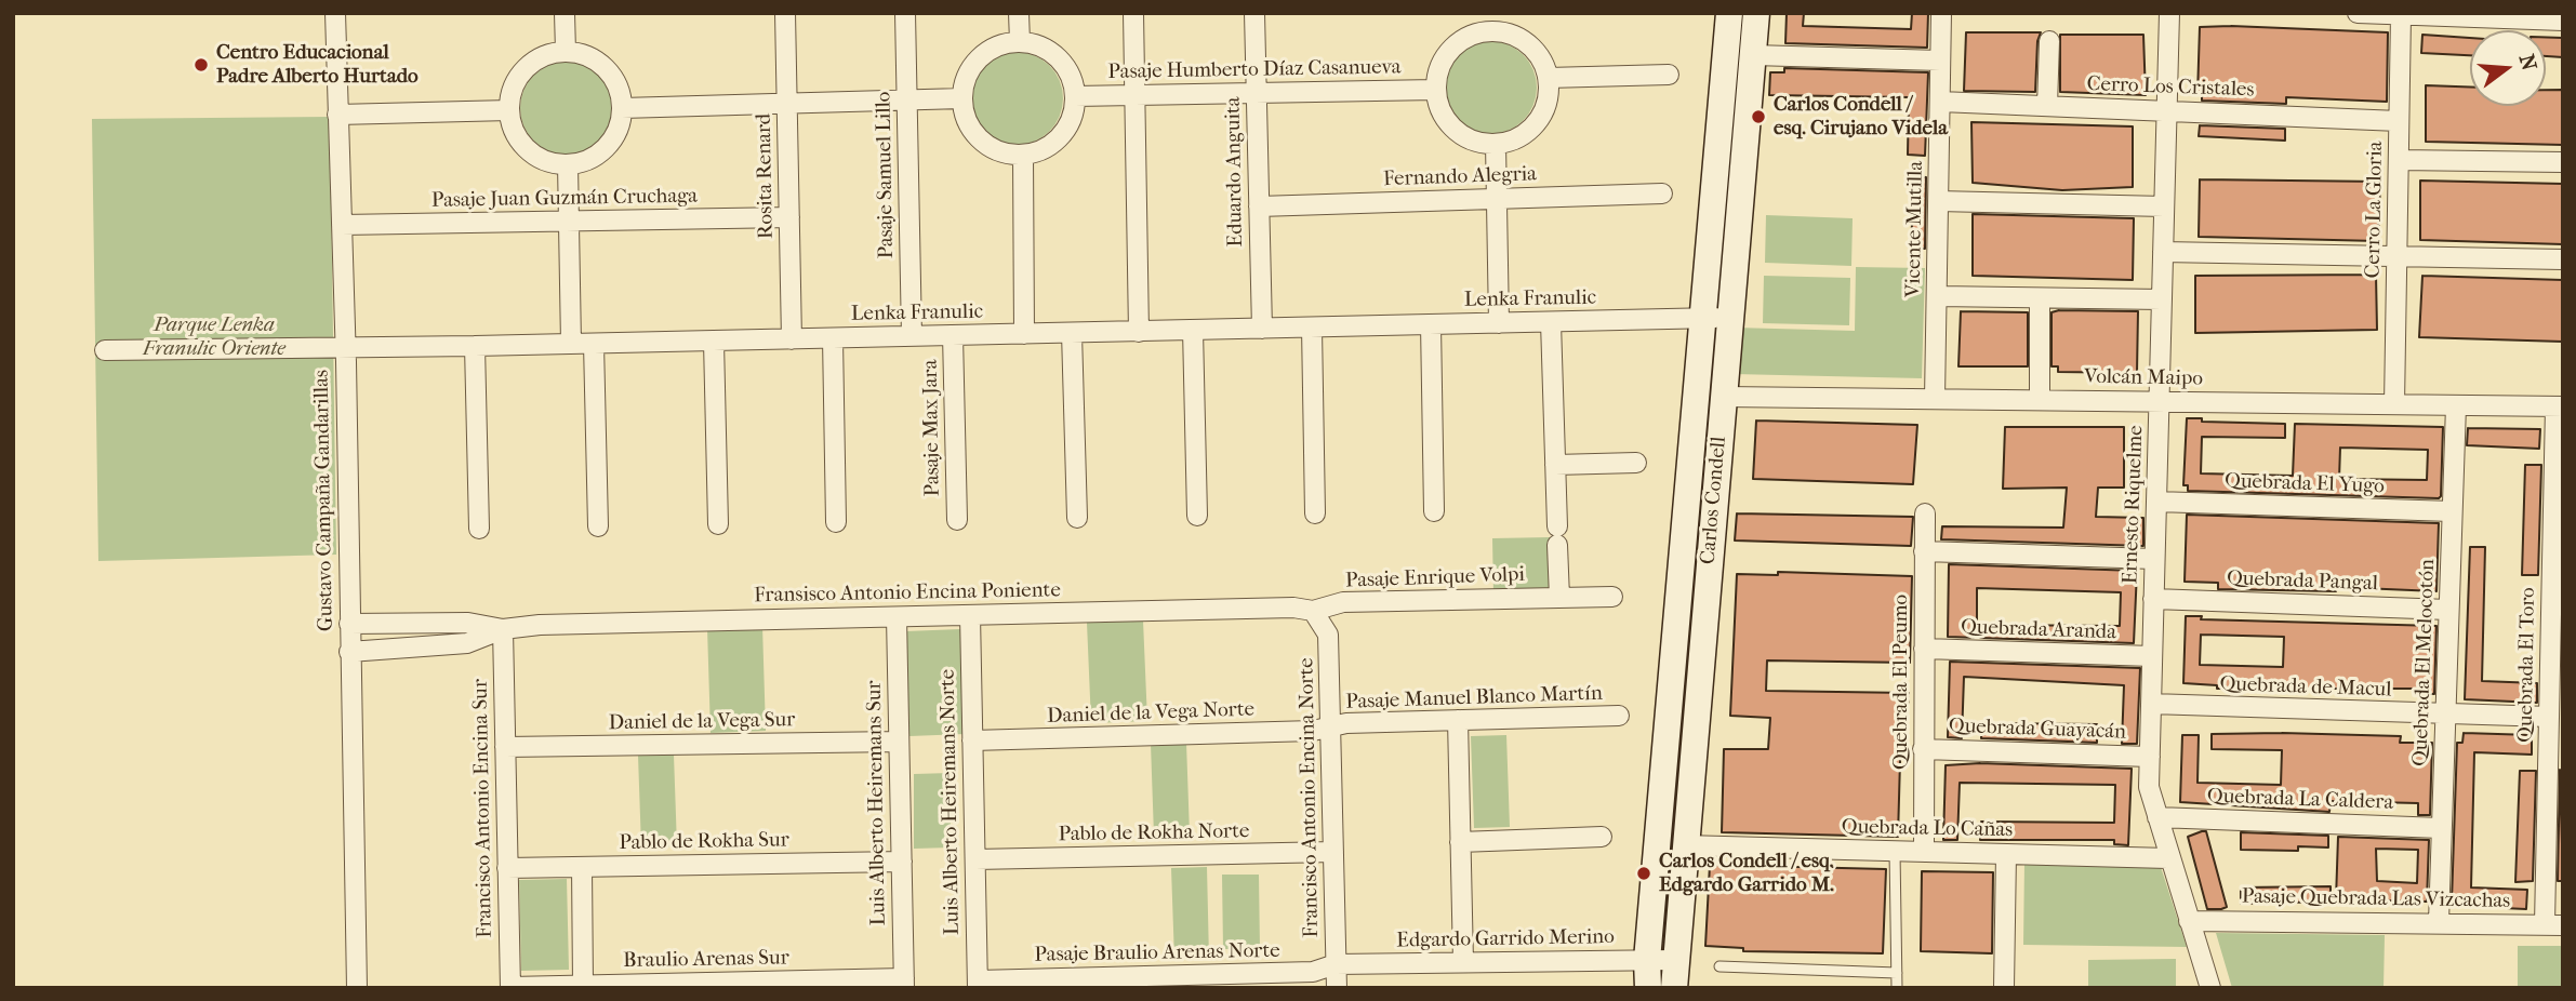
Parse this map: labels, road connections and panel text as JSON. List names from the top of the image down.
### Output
{
  "streets": {
    "street": [
      "Pasaje Humberto Díaz Casanueva",
      "Cerro Los Cristales",
      "Eduardo Anguita",
      "Pasaje Samuel Lillo",
      "Rosita Renard",
      "Fernando Alegria",
      "Pasaje Juan Guzmán Cruchaga",
      "Cerro La Gloria",
      "Vicente Mutilla",
      "Lenka Franulic",
      "Volcán Maipo",
      "Pasaje Max Jara",
      "Quebrada El Yugo",
      "Gustavo Campaña Gandarillas",
      "Carlos Condell",
      "Ernesto Riquelme",
      "Pasaje Enrique Volpi",
      "Quebrada Pangal",
      "Fransisco Antonio Encina Poniente",
      "Quebrada Aranda",
      "Quebrada El Melocotón",
      "Quebrada El Toro",
      "Quebrada El Peumo",
      "Quebrada de Macul",
      "Pasaje Manuel Blanco Martín",
      "Daniel de la Vega Norte",
      "Daniel de la Vega Sur",
      "Quebrada Guayacán",
      "Francisco Antonio Encina Norte",
      "Quebrada La Caldera",
      "Luis Alberto Heiremans Norte",
      "Luis Alberto Heiremans Sur",
      "Francisco Antonio Encina Sur",
      "Quebrada Lo Cañas",
      "Pablo de Rokha Norte",
      "Pablo de Rokha Sur",
      "Pasaje Quebrada Las Vizcachas",
      "Edgardo Garrido Merino",
      "Pasaje Braulio Arenas Norte",
      "Braulio Arenas Sur"
    ]
  },
  "crossings": [
    ["Pasaje Humberto Díaz Casanueva", "Eduardo Anguita"],
    ["Cerro Los Cristales", "Cerro La Gloria"],
    ["Cerro Los Cristales", "Vicente Mutilla"],
    ["Cerro Los Cristales", "Ernesto Riquelme"],
    ["Eduardo Anguita", "Fernando Alegria"],
    ["Eduardo Anguita", "Lenka Franulic"],
    ["Pasaje Samuel Lillo", "Lenka Franulic"],
    ["Rosita Renard", "Pasaje Juan Guzmán Cruchaga"],
    ["Rosita Renard", "Lenka Franulic"],
    ["Pasaje Juan Guzmán Cruchaga", "Gustavo Campaña Gandarillas"],
    ["Cerro La Gloria", "Volcán Maipo"],
    ["Vicente Mutilla", "Volcán Maipo"],
    ["Lenka Franulic", "Pasaje Max Jara"],
    ["Lenka Franulic", "Gustavo Campaña Gandarillas"],
    ["Lenka Franulic", "Carlos Condell"],
    ["Volcán Maipo", "Carlos Condell"],
    ["Volcán Maipo", "Ernesto Riquelme"],
    ["Volcán Maipo", "Quebrada El Melocotón"],
    ["Volcán Maipo", "Quebrada El Toro"],
    ["Quebrada El Yugo", "Ernesto Riquelme"],
    ["Quebrada El Yugo", "Quebrada El Melocotón"],
    ["Gustavo Campaña Gandarillas", "Fransisco Antonio Encina Poniente"],
    ["Carlos Condell", "Quebrada Lo Cañas"],
    ["Carlos Condell", "Edgardo Garrido Merino"],
    ["Ernesto Riquelme", "Quebrada Pangal"],
    ["Ernesto Riquelme", "Quebrada Aranda"],
    ["Ernesto Riquelme", "Quebrada de Macul"],
    ["Ernesto Riquelme", "Quebrada Guayacán"],
    ["Ernesto Riquelme", "Quebrada La Caldera"],
    ["Ernesto Riquelme", "Quebrada Lo Cañas"],
    ["Ernesto Riquelme", "Pasaje Quebrada Las Vizcachas"],
    ["Pasaje Enrique Volpi", "Fransisco Antonio Encina Poniente"],
    ["Pasaje Enrique Volpi", "Francisco Antonio Encina Norte"],
    ["Quebrada Pangal", "Quebrada El Melocotón"],
    ["Fransisco Antonio Encina Poniente", "Francisco Antonio Encina Norte"],
    ["Fransisco Antonio Encina Poniente", "Luis Alberto Heiremans Norte"],
    ["Fransisco Antonio Encina Poniente", "Luis Alberto Heiremans Sur"],
    ["Fransisco Antonio Encina Poniente", "Francisco Antonio Encina Sur"],
    ["Quebrada Aranda", "Quebrada El Peumo"],
    ["Quebrada El Melocotón", "Quebrada de Macul"],
    ["Quebrada El Melocotón", "Quebrada La Caldera"],
    ["Quebrada El Melocotón", "Pasaje Quebrada Las Vizcachas"],
    ["Quebrada El Toro", "Quebrada de Macul"],
    ["Quebrada El Toro", "Pasaje Quebrada Las Vizcachas"],
    ["Quebrada El Peumo", "Quebrada Guayacán"],
    ["Quebrada El Peumo", "Quebrada Lo Cañas"],
    ["Pasaje Manuel Blanco Martín", "Daniel de la Vega Norte"],
    ["Pasaje Manuel Blanco Martín", "Francisco Antonio Encina Norte"],
    ["Daniel de la Vega Norte", "Francisco Antonio Encina Norte"],
    ["Daniel de la Vega Norte", "Luis Alberto Heiremans Norte"],
    ["Daniel de la Vega Sur", "Luis Alberto Heiremans Sur"],
    ["Daniel de la Vega Sur", "Francisco Antonio Encina Sur"],
    ["Francisco Antonio Encina Norte", "Pablo de Rokha Norte"],
    ["Francisco Antonio Encina Norte", "Edgardo Garrido Merino"],
    ["Francisco Antonio Encina Norte", "Pasaje Braulio Arenas Norte"],
    ["Luis Alberto Heiremans Norte", "Pablo de Rokha Norte"],
    ["Luis Alberto Heiremans Norte", "Pasaje Braulio Arenas Norte"],
    ["Luis Alberto Heiremans Sur", "Pablo de Rokha Sur"],
    ["Luis Alberto Heiremans Sur", "Braulio Arenas Sur"],
    ["Francisco Antonio Encina Sur", "Pablo de Rokha Sur"],
    ["Francisco Antonio Encina Sur", "Braulio Arenas Sur"],
    ["Edgardo Garrido Merino", "Pasaje Braulio Arenas Norte"]
  ],
  "parks": ["Parque Lenka Franulic Oriente"],
  "places": ["Centro Educacional Padre Alberto Hurtado", "Carlos Condell / esq. Cirujano Videla", "Carlos Condell / esq. Edgardo Garrido M."],
  "north": "right"
}
